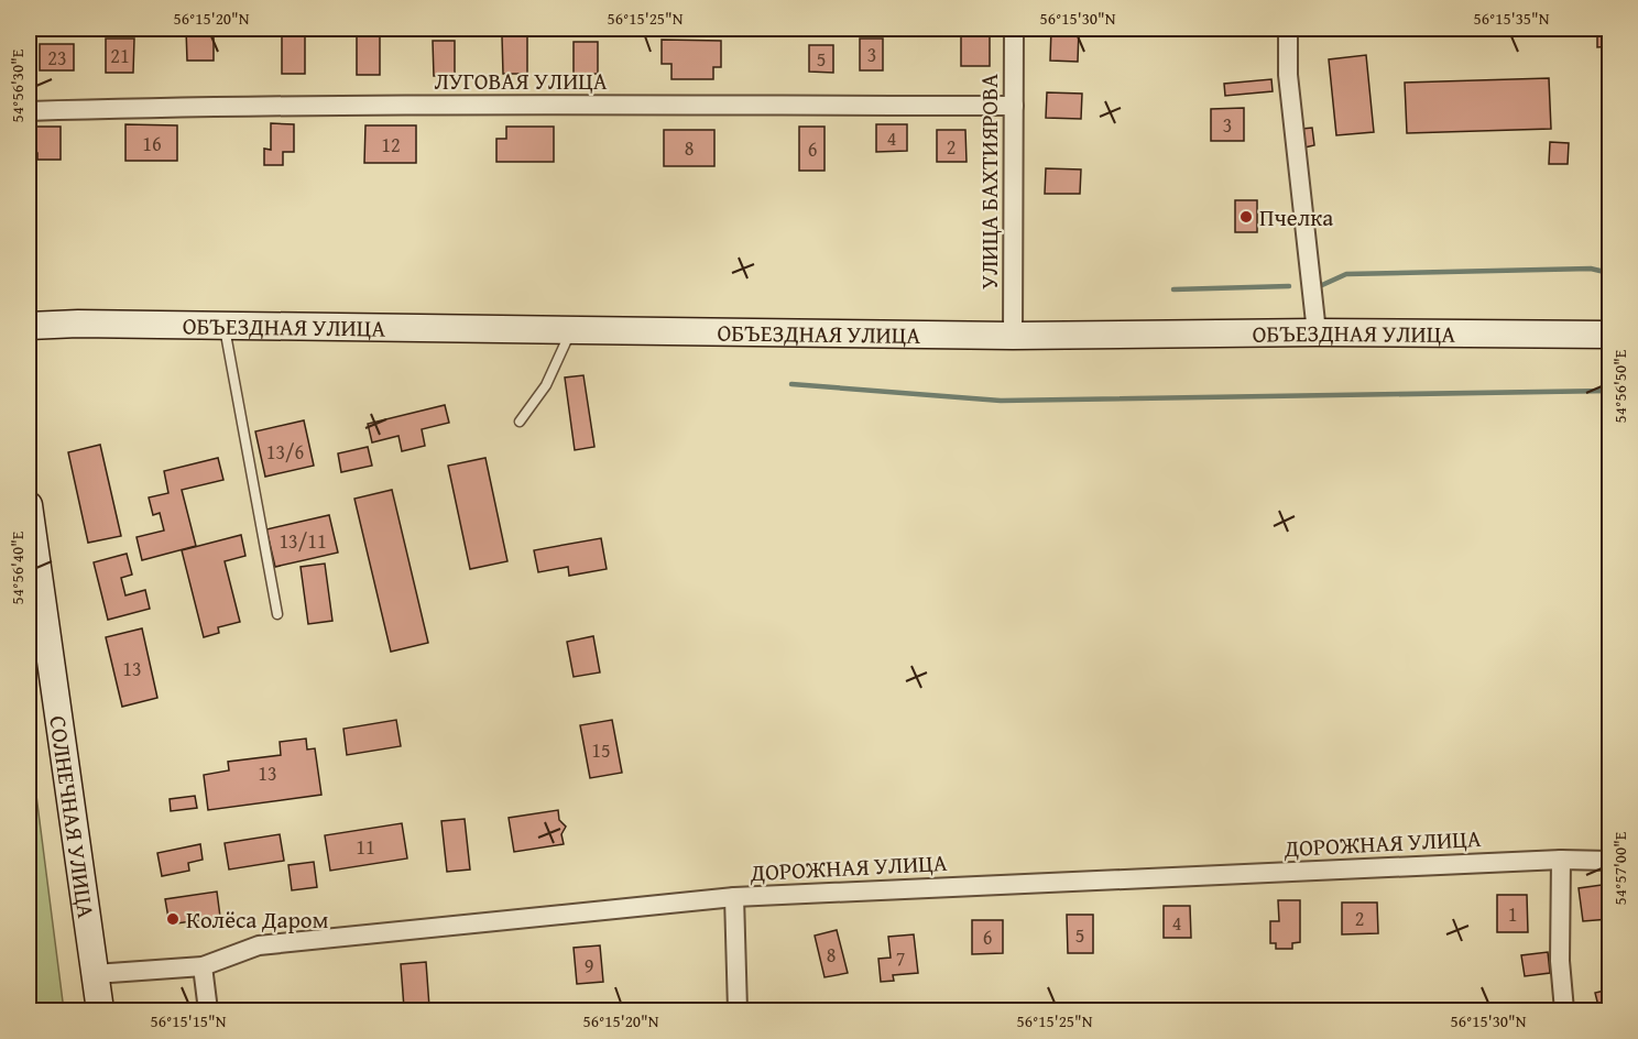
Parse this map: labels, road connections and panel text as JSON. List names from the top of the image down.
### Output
{
  "streets": {
    "main road": ["ОБЪЕЗДНАЯ УЛИЦА", "СОЛНЕЧНАЯ УЛИЦА"],
    "street": ["ЛУГОВАЯ УЛИЦА", "УЛИЦА БАХТИЯРОВА", "ДОРОЖНАЯ УЛИЦА"]
  },
  "crossings": [
    ["ЛУГОВАЯ УЛИЦА", "УЛИЦА БАХТИЯРОВА"],
    ["УЛИЦА БАХТИЯРОВА", "ОБЪЕЗДНАЯ УЛИЦА"],
    ["СОЛНЕЧНАЯ УЛИЦА", "ДОРОЖНАЯ УЛИЦА"]
  ],
  "places": ["Пчелка", "Колёса Даром"],
  "house_numbers": [
    "3",
    "21",
    "23",
    "5",
    "3",
    "4",
    "16",
    "12",
    "2",
    "8",
    "6",
    "13/6",
    "13/11",
    "13",
    "15",
    "13",
    "11",
    "1",
    "2",
    "4",
    "5",
    "6",
    "8",
    "7",
    "9"
  ],
  "coordinates": [
    "56°15'20\"N",
    "56°15'25\"N",
    "56°15'30\"N",
    "56°15'35\"N",
    "54°56'30\"E",
    "54°56'50\"E",
    "54°56'40\"E",
    "54°57'00\"E",
    "56°15'15\"N"
  ]
}
